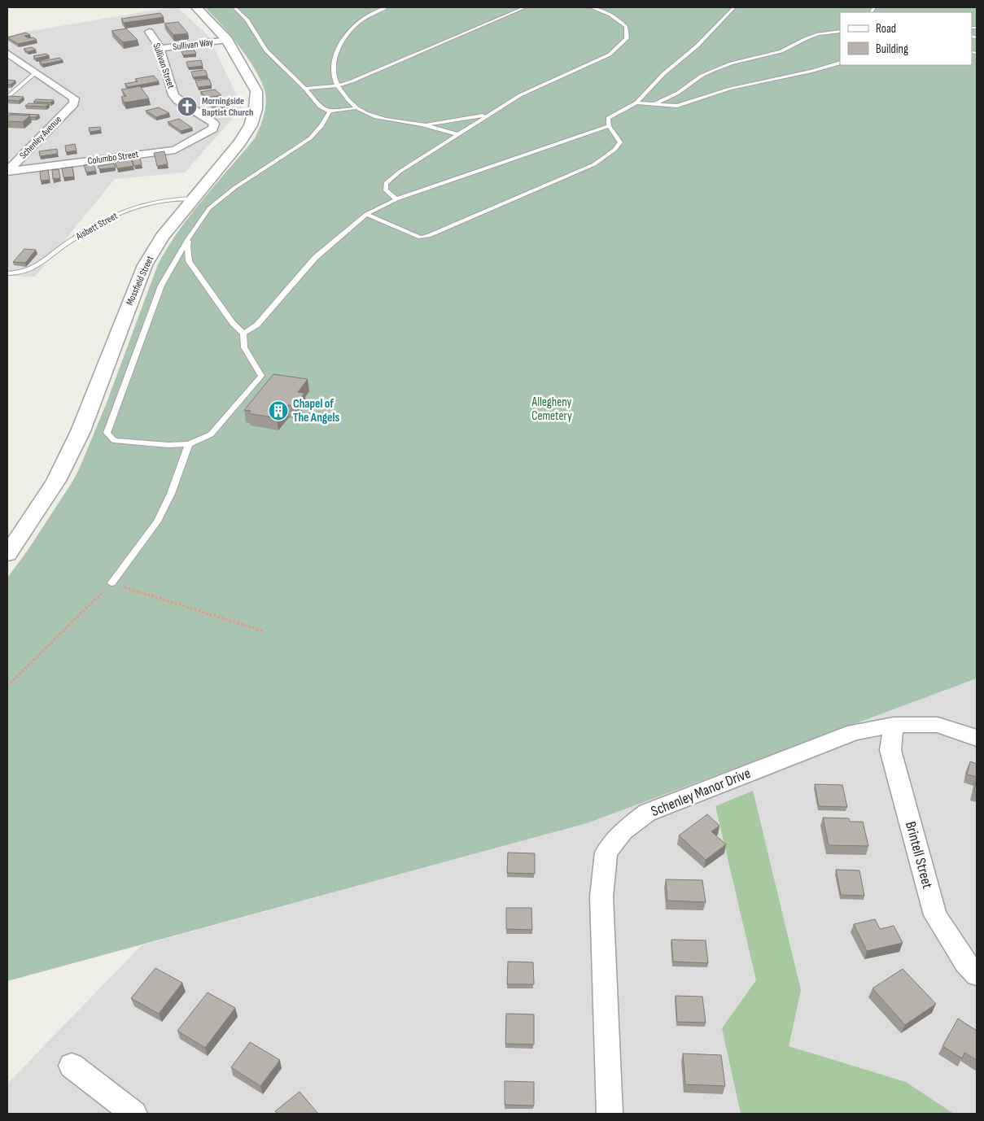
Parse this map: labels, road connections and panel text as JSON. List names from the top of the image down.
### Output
{
  "streets": {
    "street": [
      "Sullivan Way",
      "Sullivan Street",
      "Schenley Avenue",
      "Columbo Street",
      "Mossfield Street",
      "Schenley Manor Drive",
      "Brintell Street"
    ],
    "lane": ["Aisbett Street"]
  },
  "crossings": [
    ["Sullivan Way", "Sullivan Street"],
    ["Sullivan Way", "Mossfield Street"],
    ["Sullivan Street", "Columbo Street"],
    ["Schenley Avenue", "Columbo Street"],
    ["Aisbett Street", "Mossfield Street"],
    ["Schenley Manor Drive", "Brintell Street"]
  ],
  "parks": ["Allegheny Cemetery"],
  "places": {
    "church": ["Morningside Baptist Church"],
    "building": ["Chapel of The Angels"]
  },
  "legend": ["Road", "Building"]
}
